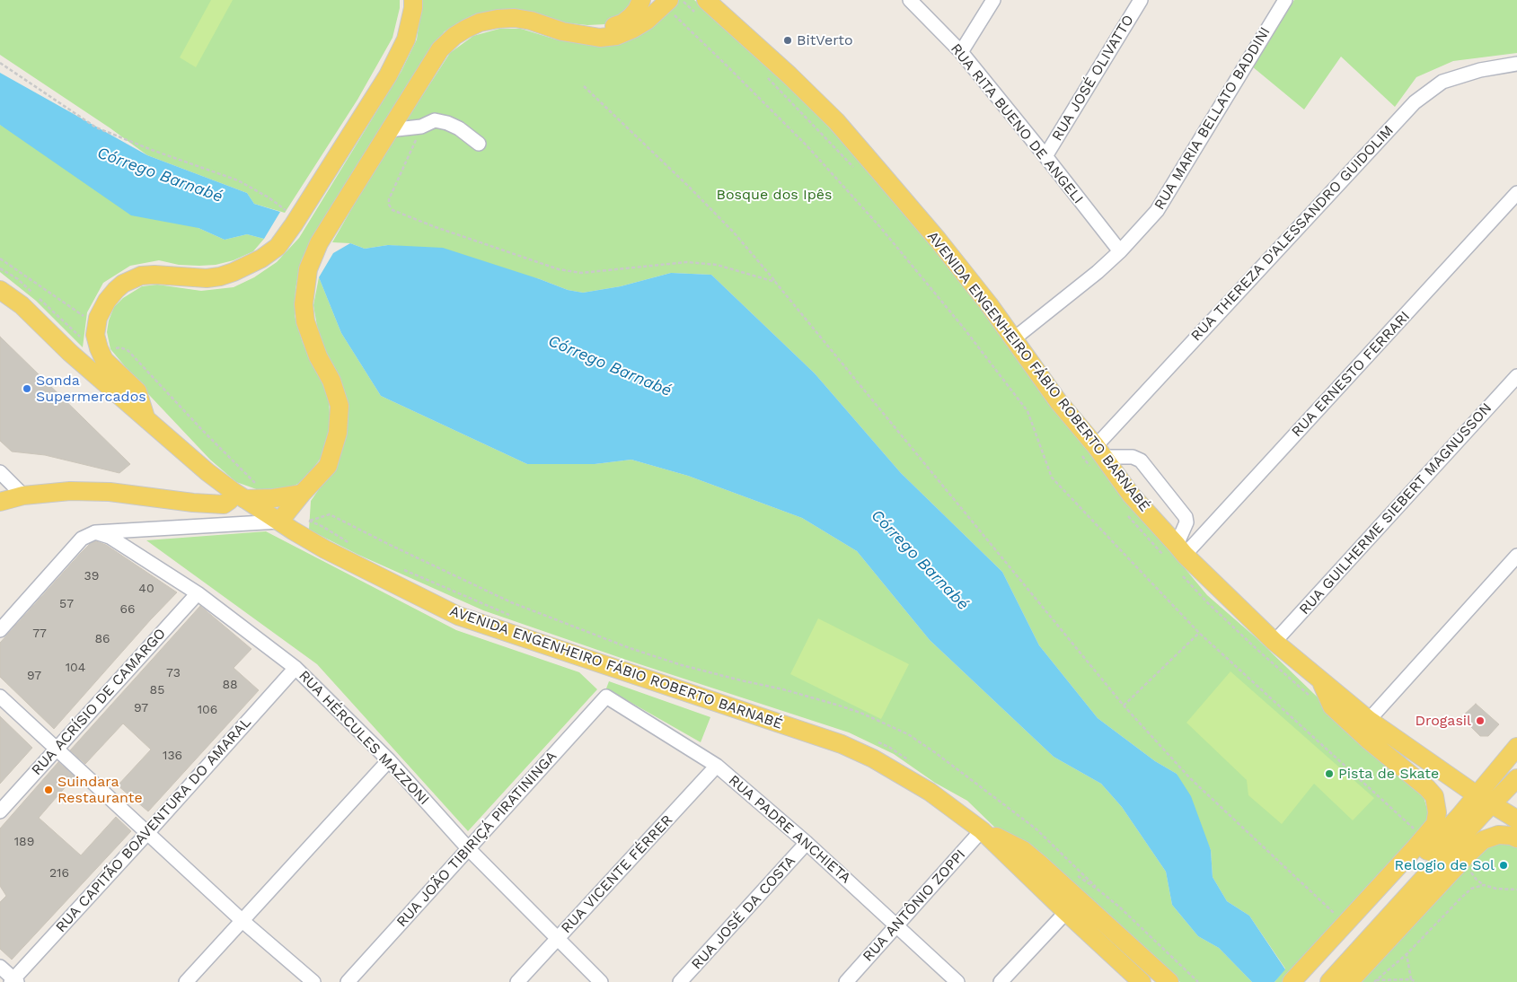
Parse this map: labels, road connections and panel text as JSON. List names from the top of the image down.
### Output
{
  "streets": {
    "main road": ["AVENIDA ENGENHEIRO FÁBIO ROBERTO BARNABÉ"],
    "street": [
      "RUA JOSÉ OLIVATTO",
      "RUA MARIA BELLATO BADDINI",
      "RUA RITA BUENO DE ANGELI",
      "RUA THEREZA D'ALESSANDRO GUIDOLIM",
      "RUA ERNESTO FERRARI",
      "RUA GUILHERME SIEBERT MAGNUSSON",
      "RUA ACRÍSIO DE CAMARGO",
      "RUA HÉRCULES MAZZONI",
      "RUA CAPITÃO BOAVENTURA DO AMARAL",
      "RUA PADRE ANCHIETA",
      "RUA JOÃO TIBIRIÇÁ PIRATININGA",
      "RUA VICENTE FÉRRER",
      "RUA ANTÔNIO ZOPPI",
      "RUA JOSÉ DA COSTA"
    ]
  },
  "crossings": [
    ["RUA JOSÉ OLIVATTO", "RUA RITA BUENO DE ANGELI"],
    ["RUA MARIA BELLATO BADDINI", "RUA RITA BUENO DE ANGELI"],
    ["RUA MARIA BELLATO BADDINI", "AVENIDA ENGENHEIRO FÁBIO ROBERTO BARNABÉ"],
    ["RUA THEREZA D'ALESSANDRO GUIDOLIM", "AVENIDA ENGENHEIRO FÁBIO ROBERTO BARNABÉ"],
    ["AVENIDA ENGENHEIRO FÁBIO ROBERTO BARNABÉ", "RUA ERNESTO FERRARI"],
    ["AVENIDA ENGENHEIRO FÁBIO ROBERTO BARNABÉ", "RUA GUILHERME SIEBERT MAGNUSSON"],
    ["AVENIDA ENGENHEIRO FÁBIO ROBERTO BARNABÉ", "RUA ANTÔNIO ZOPPI"],
    ["RUA ACRÍSIO DE CAMARGO", "RUA HÉRCULES MAZZONI"],
    ["RUA HÉRCULES MAZZONI", "RUA CAPITÃO BOAVENTURA DO AMARAL"],
    ["RUA HÉRCULES MAZZONI", "RUA JOÃO TIBIRIÇÁ PIRATININGA"],
    ["RUA HÉRCULES MAZZONI", "RUA VICENTE FÉRRER"],
    ["RUA PADRE ANCHIETA", "RUA JOÃO TIBIRIÇÁ PIRATININGA"],
    ["RUA PADRE ANCHIETA", "RUA VICENTE FÉRRER"],
    ["RUA PADRE ANCHIETA", "RUA ANTÔNIO ZOPPI"],
    ["RUA PADRE ANCHIETA", "RUA JOSÉ DA COSTA"]
  ],
  "water": ["Córrego Barnabé"],
  "parks": ["Bosque dos Ipês"],
  "places": [
    "BitVerto",
    "Sonda Supermercados",
    "Drogasil",
    "Pista de Skate",
    "Suindara Restaurante",
    "Relogio de Sol"
  ],
  "house_numbers": [
    "39",
    "40",
    "57",
    "66",
    "77",
    "86",
    "104",
    "73",
    "97",
    "88",
    "85",
    "97",
    "106",
    "136",
    "189",
    "216"
  ]
}
